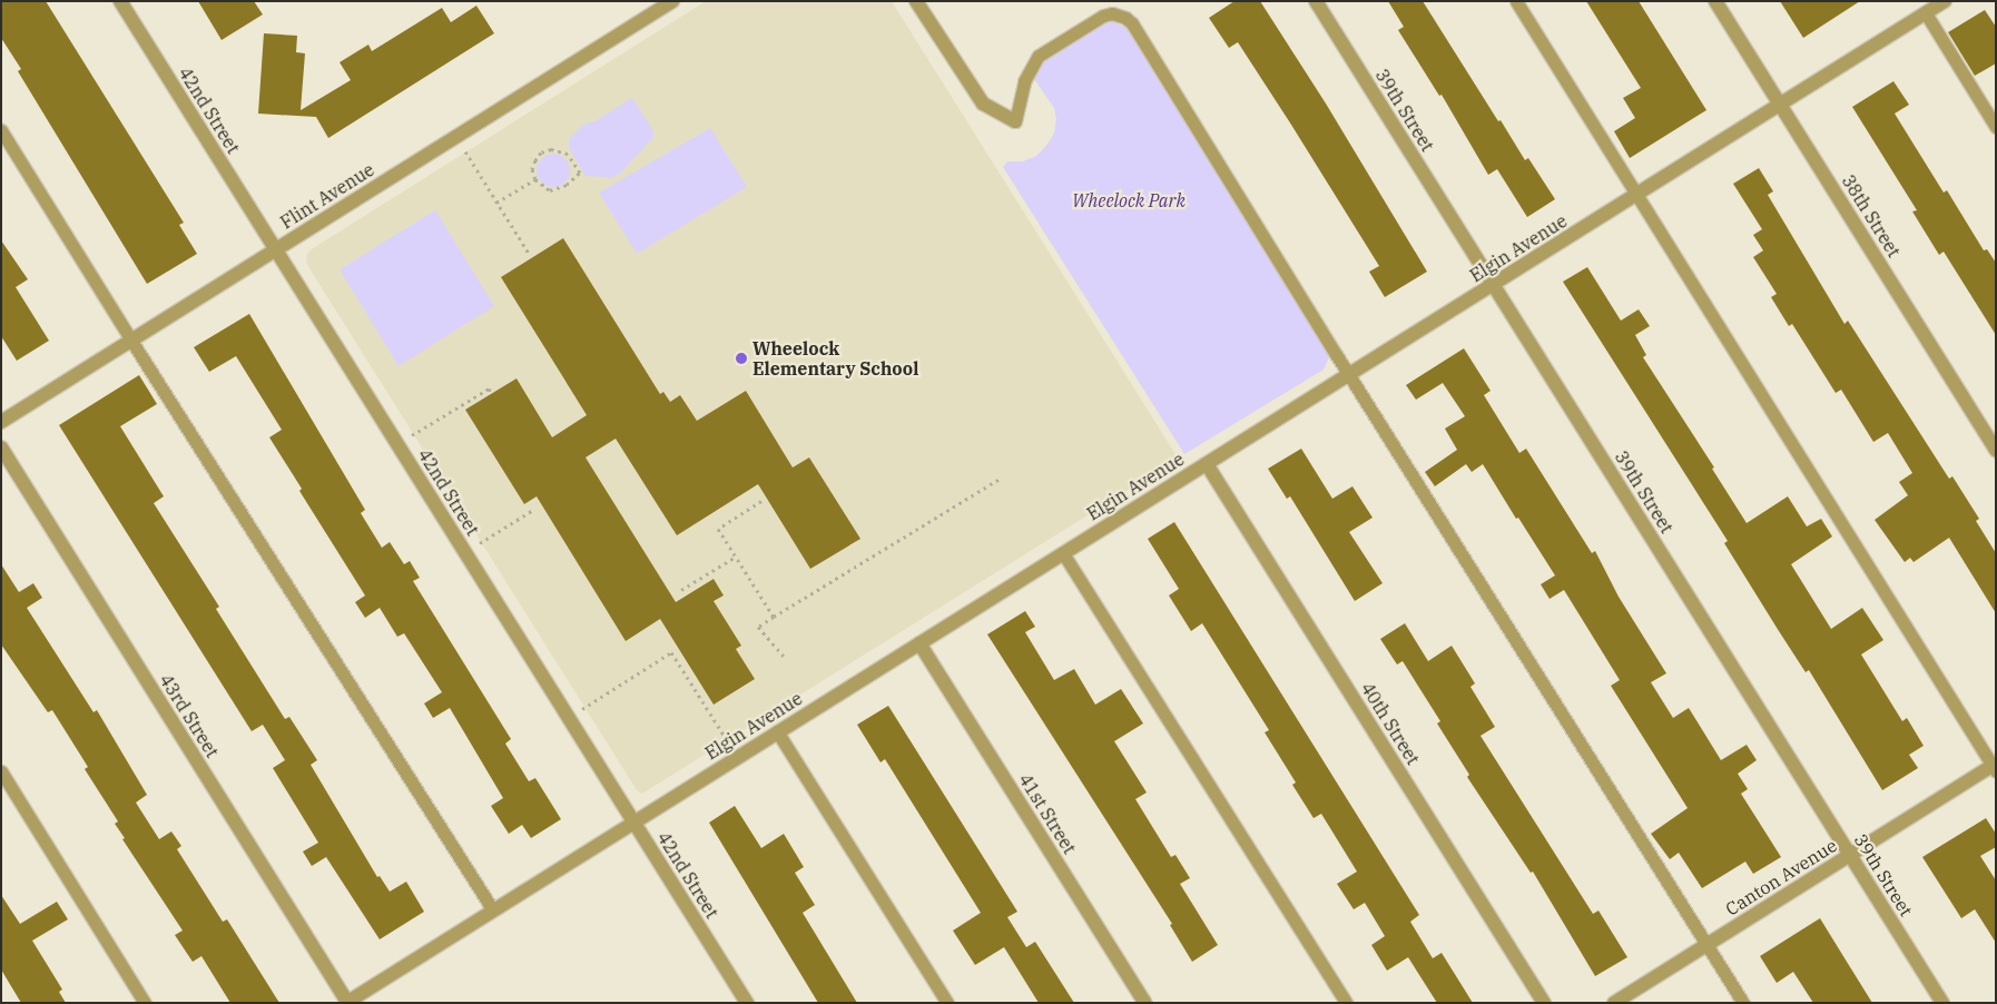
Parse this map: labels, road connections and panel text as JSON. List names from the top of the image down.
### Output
{
  "streets": {
    "street": [
      "42nd Street",
      "39th Street",
      "Flint Avenue",
      "38th Street",
      "Elgin Avenue",
      "43rd Street",
      "40th Street",
      "41st Street",
      "Canton Avenue"
    ]
  },
  "crossings": [
    ["42nd Street", "Flint Avenue"],
    ["42nd Street", "Elgin Avenue"],
    ["39th Street", "Elgin Avenue"],
    ["39th Street", "Canton Avenue"],
    ["38th Street", "Elgin Avenue"],
    ["Elgin Avenue", "43rd Street"],
    ["Elgin Avenue", "40th Street"],
    ["Elgin Avenue", "41st Street"]
  ],
  "parks": ["Wheelock Park"],
  "places": ["Wheelock Elementary School"]
}
